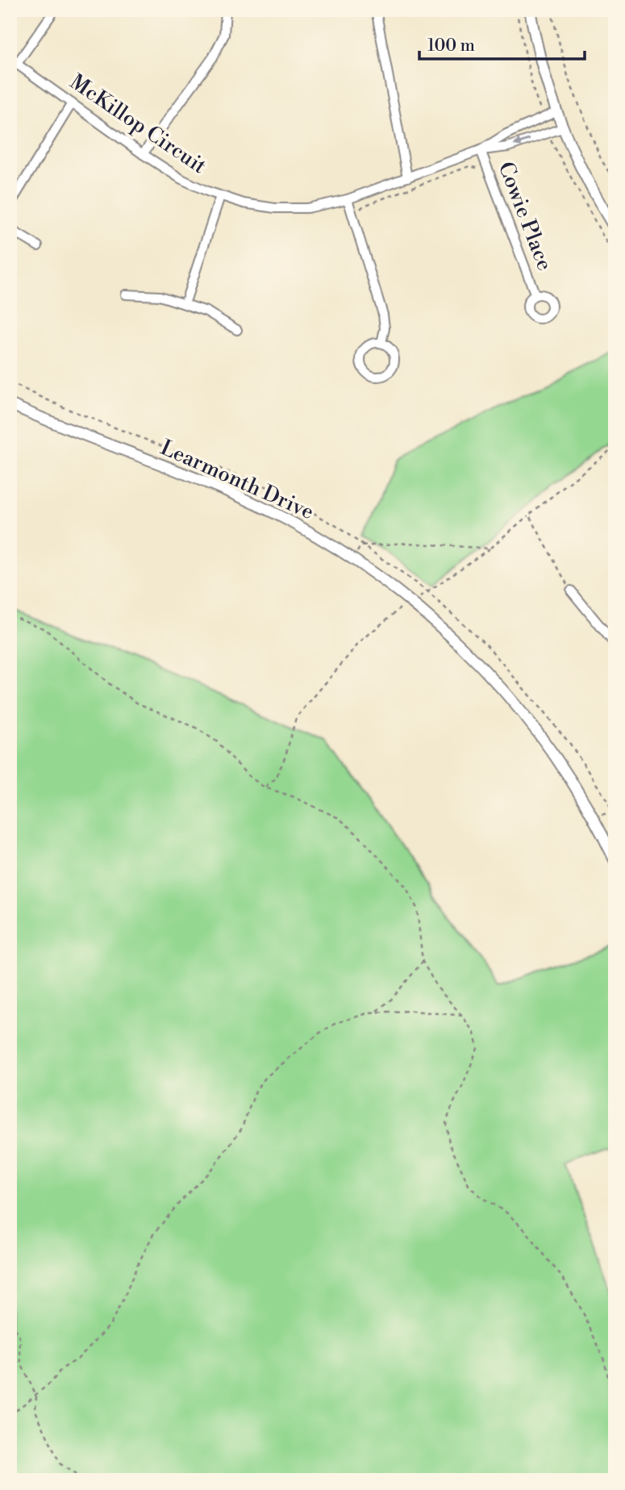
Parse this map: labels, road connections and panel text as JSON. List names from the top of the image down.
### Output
{
  "streets": {
    "street": ["McKillop Circuit", "Cowie Place", "Learmonth Drive"]
  },
  "crossings": [
    ["McKillop Circuit", "Cowie Place"]
  ],
  "scale_bar": "100 m"
}
